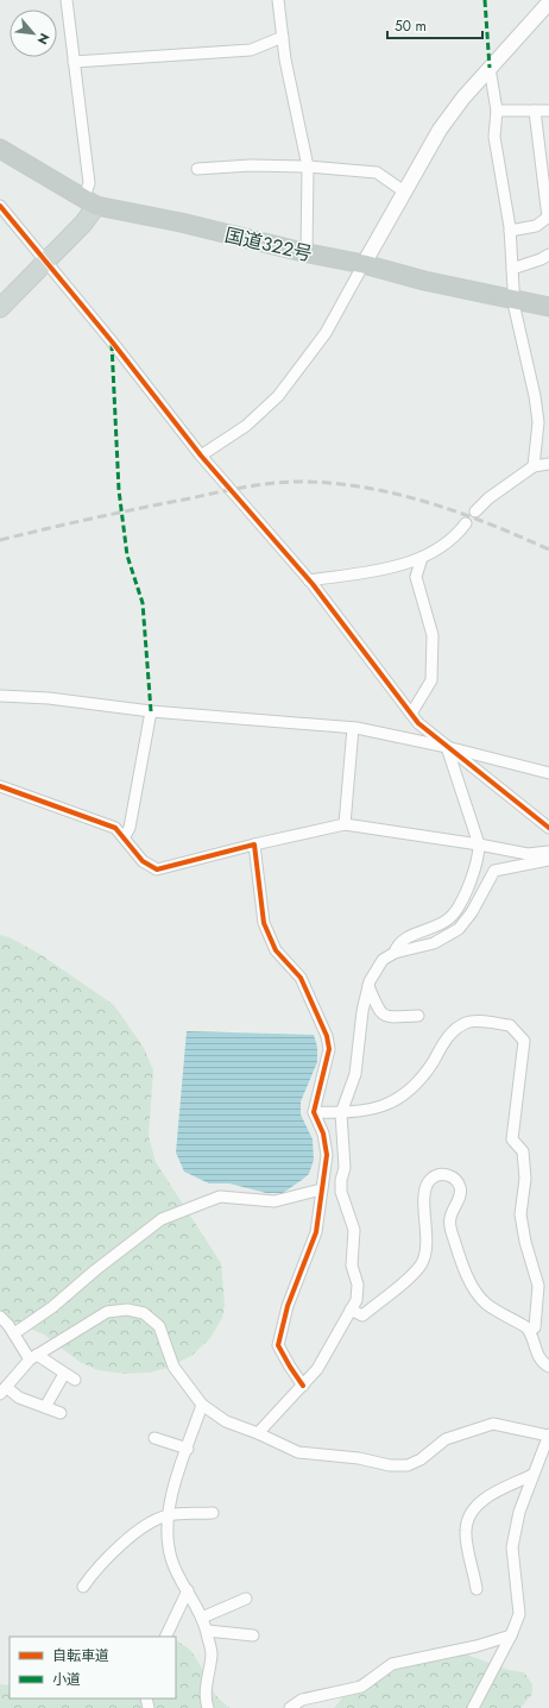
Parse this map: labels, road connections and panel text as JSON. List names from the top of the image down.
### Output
{
  "streets": {
    "highway": ["国道322号"]
  },
  "legend": ["自転車道", "小道"],
  "scale_bar": "50 m",
  "north": "bottom right"
}
